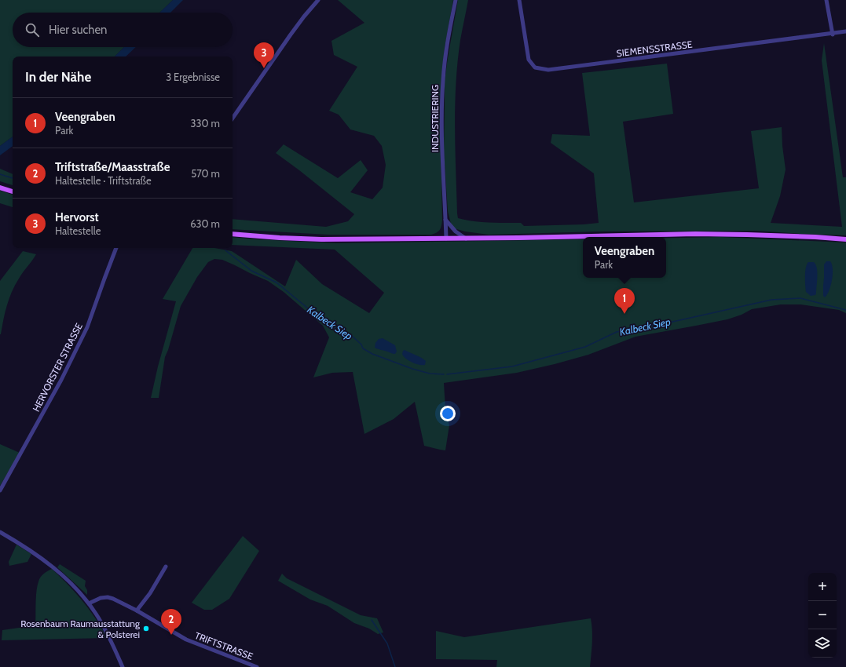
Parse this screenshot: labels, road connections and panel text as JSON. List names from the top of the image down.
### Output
{
  "streets": {
    "street": [
      "SIEMENSSTRASSE",
      "INDUSTRIERING",
      "HERVORSTER STRASSE",
      "TRIFTSTRASSE"
    ]
  },
  "water": ["Kalbeck Siep"],
  "places": ["Rosenbaum Raumausstattung & Polsterei"],
  "page": {
    "search": "Hier suchen",
    "pins": ["3", "1", "2"],
    "heading": ["In der Nähe", "3 Ergebnisse"],
    "list": [
      {
        "mark": "1",
        "name": "Veengraben",
        "note": "Park",
        "value": "330 m"
      },
      {
        "mark": "2",
        "name": "Triftstraße/Maasstraße",
        "note": "Haltestelle · Triftstraße",
        "value": "570 m"
      },
      {
        "mark": "3",
        "name": "Hervorst",
        "note": "Haltestelle",
        "value": "630 m"
      }
    ],
    "popup": ["Veengraben", "Park"],
    "map_buttons": ["+", "−"]
  }
}
